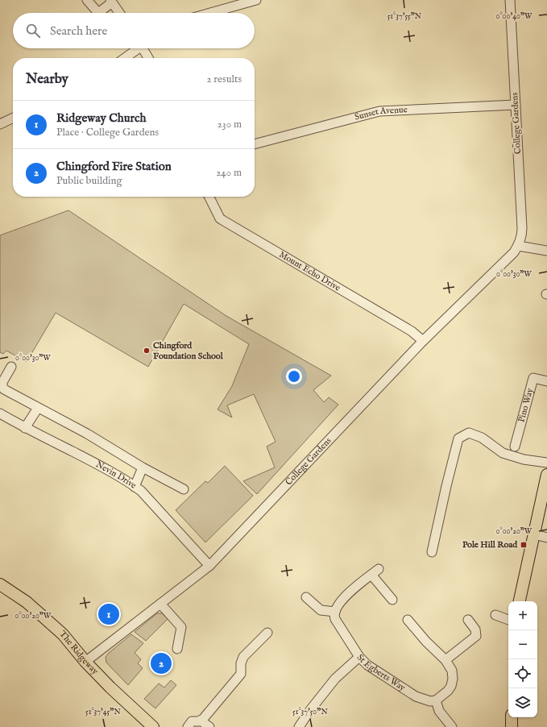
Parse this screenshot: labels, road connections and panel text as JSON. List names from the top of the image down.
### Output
{
  "streets": {
    "main road": ["The Ridgeway"],
    "street": [
      "Sunset Avenue",
      "College Gardens",
      "Mount Echo Drive",
      "Pino Way",
      "Nevin Drive",
      "St Egberts Way"
    ]
  },
  "crossings": [
    ["Sunset Avenue", "College Gardens"],
    ["College Gardens", "Mount Echo Drive"],
    ["College Gardens", "Nevin Drive"],
    ["College Gardens", "The Ridgeway"]
  ],
  "places": {
    "other": ["Chingford Foundation School"],
    "transit": ["Pole Hill Road"]
  },
  "page": {
    "search": "Search here",
    "heading": ["Nearby", "2 results"],
    "list": [
      {
        "mark": "1",
        "name": "Ridgeway Church",
        "note": "Place · College Gardens",
        "value": "230 m"
      },
      {
        "mark": "2",
        "name": "Chingford Fire Station",
        "note": "Public building",
        "value": "240 m"
      }
    ],
    "map_buttons": ["+", "−"],
    "pins": ["1", "2"]
  },
  "coordinates": [
    "0°00'40\"W",
    "51°37'55\"N",
    "0°00'30\"W",
    "0°00'20\"W",
    "51°37'45\"N",
    "51°37'50\"N"
  ]
}
